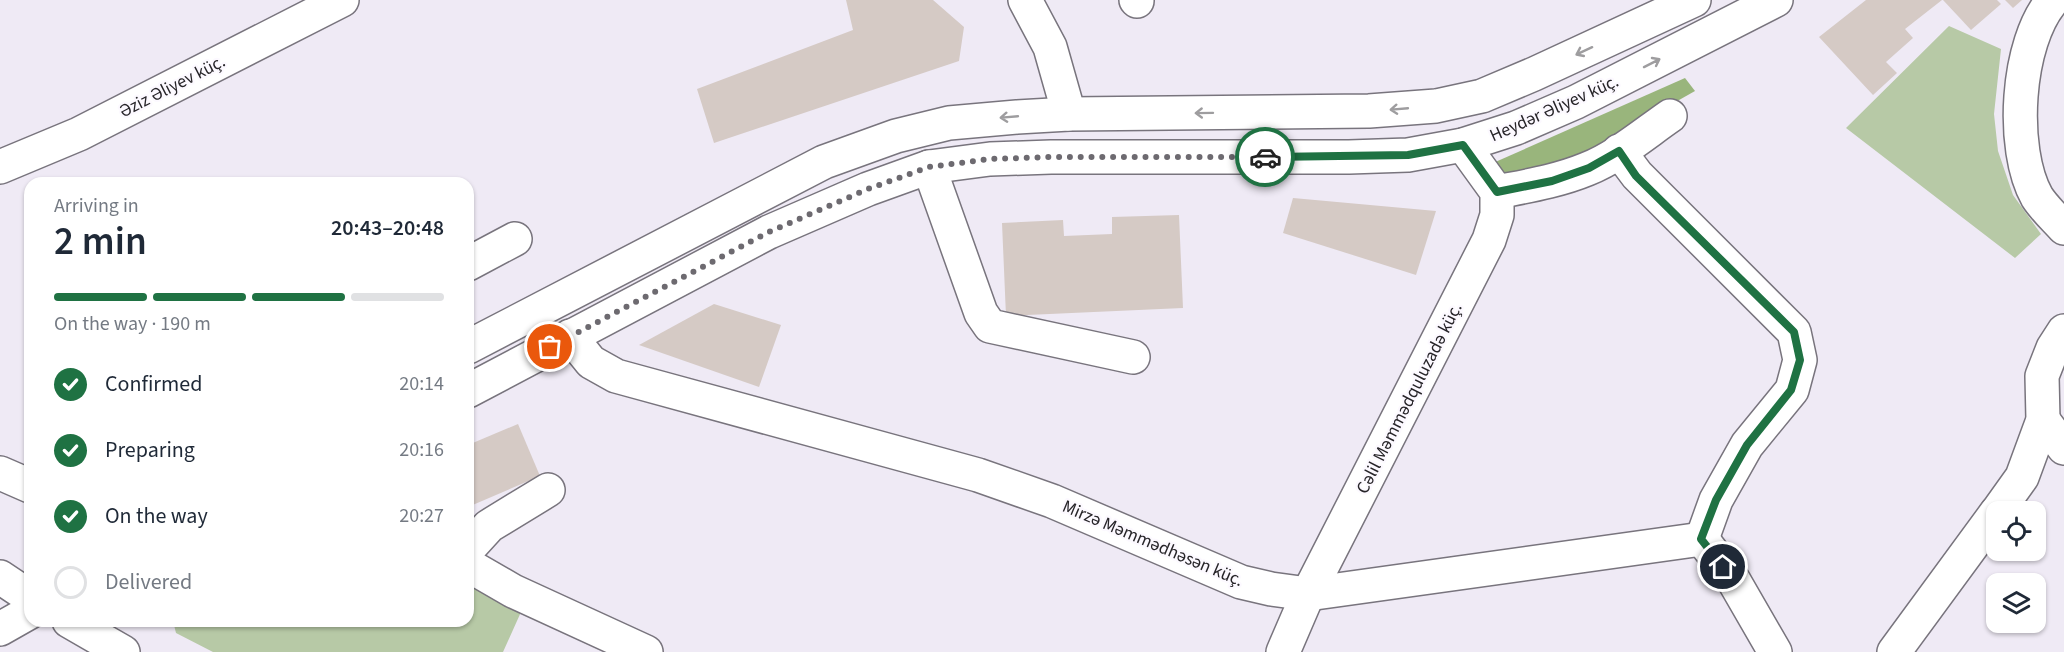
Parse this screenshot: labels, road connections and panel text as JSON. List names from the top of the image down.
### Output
{
  "streets": {
    "street": [
      "Əziz Əliyev küç.",
      "Heydər Əliyev küç.",
      "Cəlil Məmmədquluzadə küç.",
      "Mirzə Məmmədhəsən küç."
    ]
  },
  "crossings": [
    ["Heydər Əliyev küç.", "Mirzə Məmmədhəsən küç."],
    ["Cəlil Məmmədquluzadə küç.", "Mirzə Məmmədhəsən küç."]
  ],
  "page": {
    "heading": ["2 min", "Arriving in", "20:43–20:48"],
    "bar": "On the way · 190 m",
    "list": [
      ["Confirmed", "20:14"],
      ["Preparing", "20:16"],
      ["On the way", "20:27"],
      "Delivered"
    ]
  }
}
